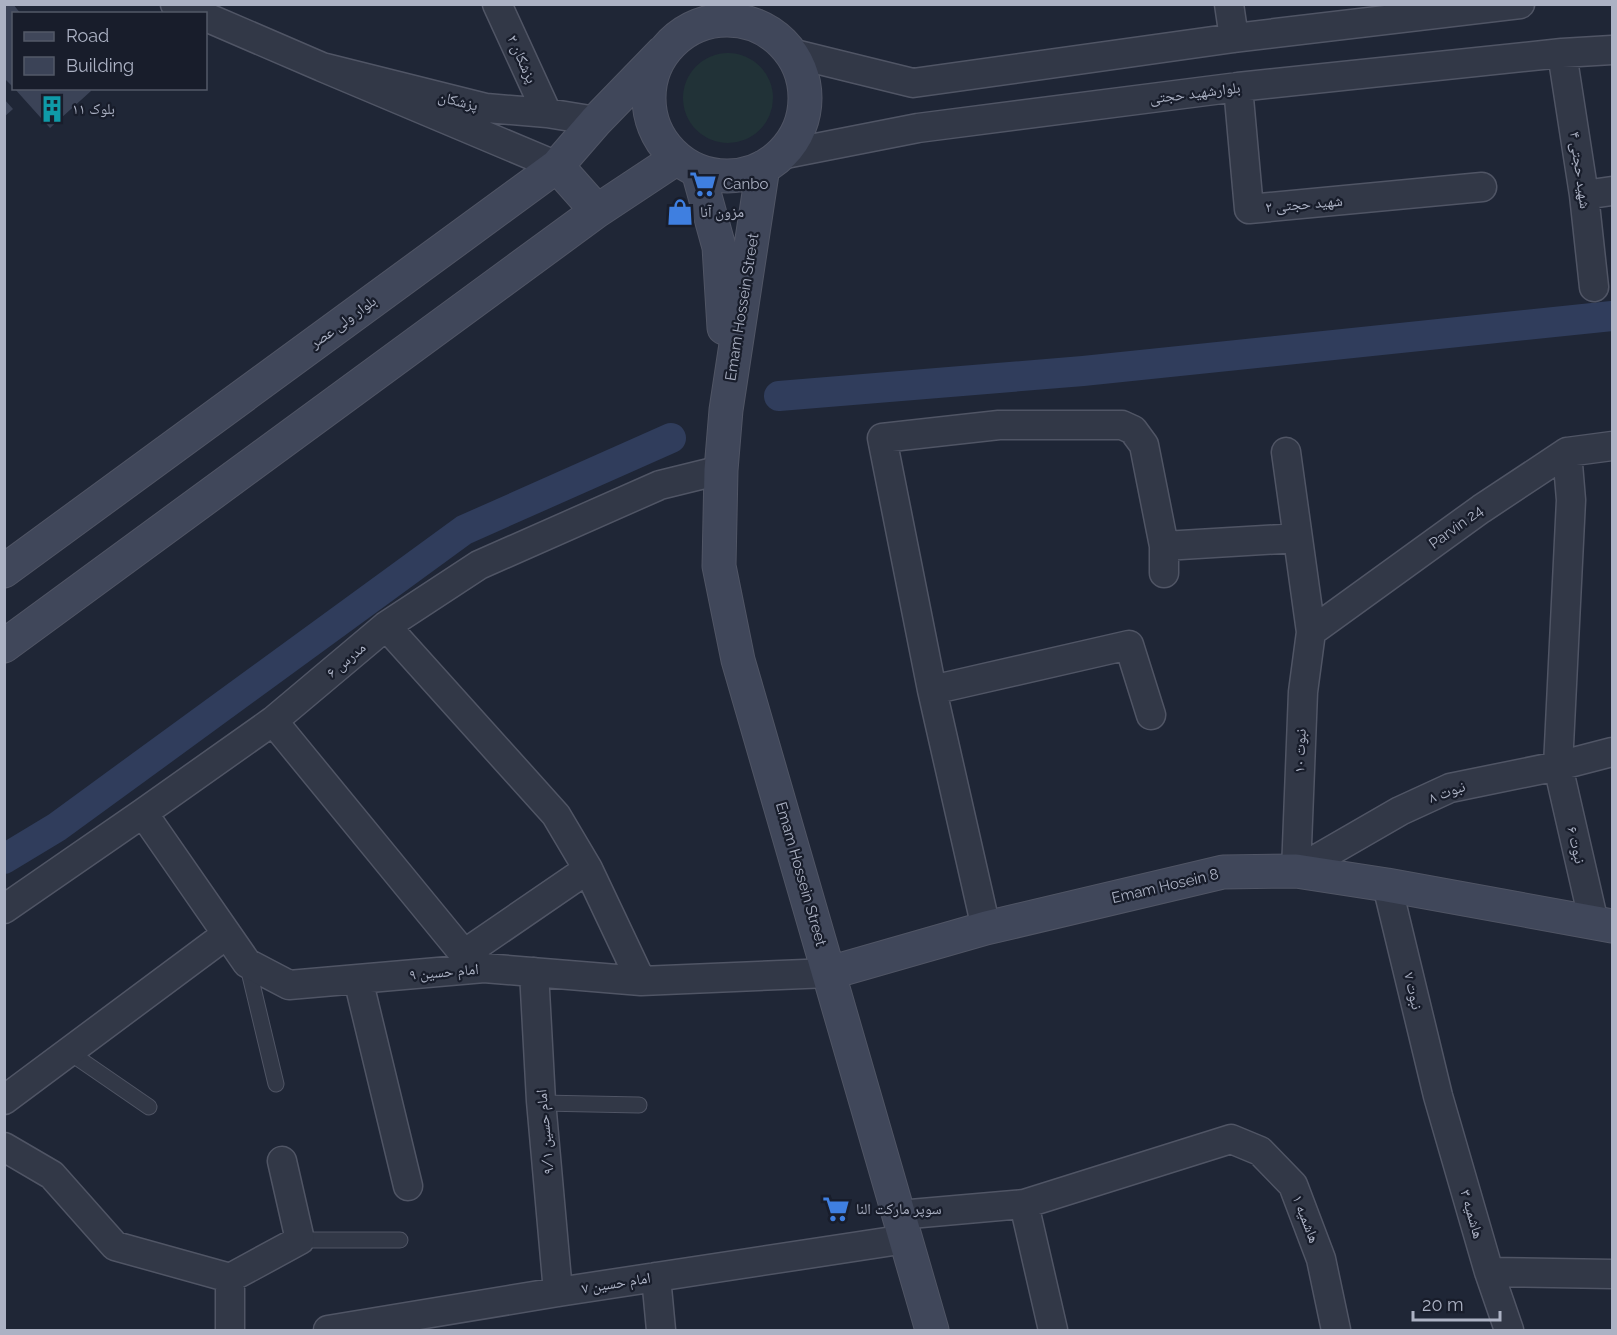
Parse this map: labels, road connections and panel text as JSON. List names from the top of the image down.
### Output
{
  "streets": {
    "street": [
      "پزشکان ۲",
      "بلوارشهید حجتی",
      "پزشکان",
      "شهید حجتی ۴",
      "شهید حجتی ۲",
      "Emam Hossein Street",
      "بلوار ولی عصر",
      "Parvin 24",
      "مدرس ۶",
      "نبوت ۱۰",
      "نبوت ۸",
      "نبوت ۶",
      "Emam Hosein 8",
      "امام حسین ۹",
      "نبوت ۷",
      "امام حسین ۹/۱",
      "هاشمیه ۳",
      "۱ هاشمیه",
      "امام حسین ۷"
    ]
  },
  "crossings": [
    ["پزشکان ۲", "پزشکان"],
    ["بلوارشهید حجتی", "شهید حجتی ۴"],
    ["بلوارشهید حجتی", "شهید حجتی ۲"],
    ["بلوارشهید حجتی", "Emam Hossein Street"],
    ["بلوارشهید حجتی", "بلوار ولی عصر"],
    ["پزشکان", "بلوار ولی عصر"],
    ["Emam Hossein Street", "بلوار ولی عصر"],
    ["Emam Hossein Street", "مدرس ۶"],
    ["Emam Hossein Street", "Emam Hosein 8"],
    ["Emam Hossein Street", "امام حسین ۹"],
    ["Emam Hossein Street", "امام حسین ۷"],
    ["Parvin 24", "نبوت ۱۰"],
    ["Parvin 24", "نبوت ۶"],
    ["مدرس ۶", "امام حسین ۹"],
    ["نبوت ۱۰", "نبوت ۸"],
    ["نبوت ۱۰", "Emam Hosein 8"],
    ["نبوت ۸", "نبوت ۶"],
    ["نبوت ۸", "Emam Hosein 8"],
    ["نبوت ۶", "Emam Hosein 8"],
    ["Emam Hosein 8", "امام حسین ۹"],
    ["Emam Hosein 8", "نبوت ۷"],
    ["امام حسین ۹", "امام حسین ۹/۱"],
    ["نبوت ۷", "هاشمیه ۳"],
    ["امام حسین ۹/۱", "امام حسین ۷"],
    ["۱ هاشمیه", "امام حسین ۷"]
  ],
  "places": {
    "building": ["بلوک ۱۱"],
    "supermarket": ["Canbo", "سوپر مارکت النا"],
    "shop": ["مزون آنا"]
  },
  "legend": ["Road", "Building"],
  "scale_bar": "20 m"
}
